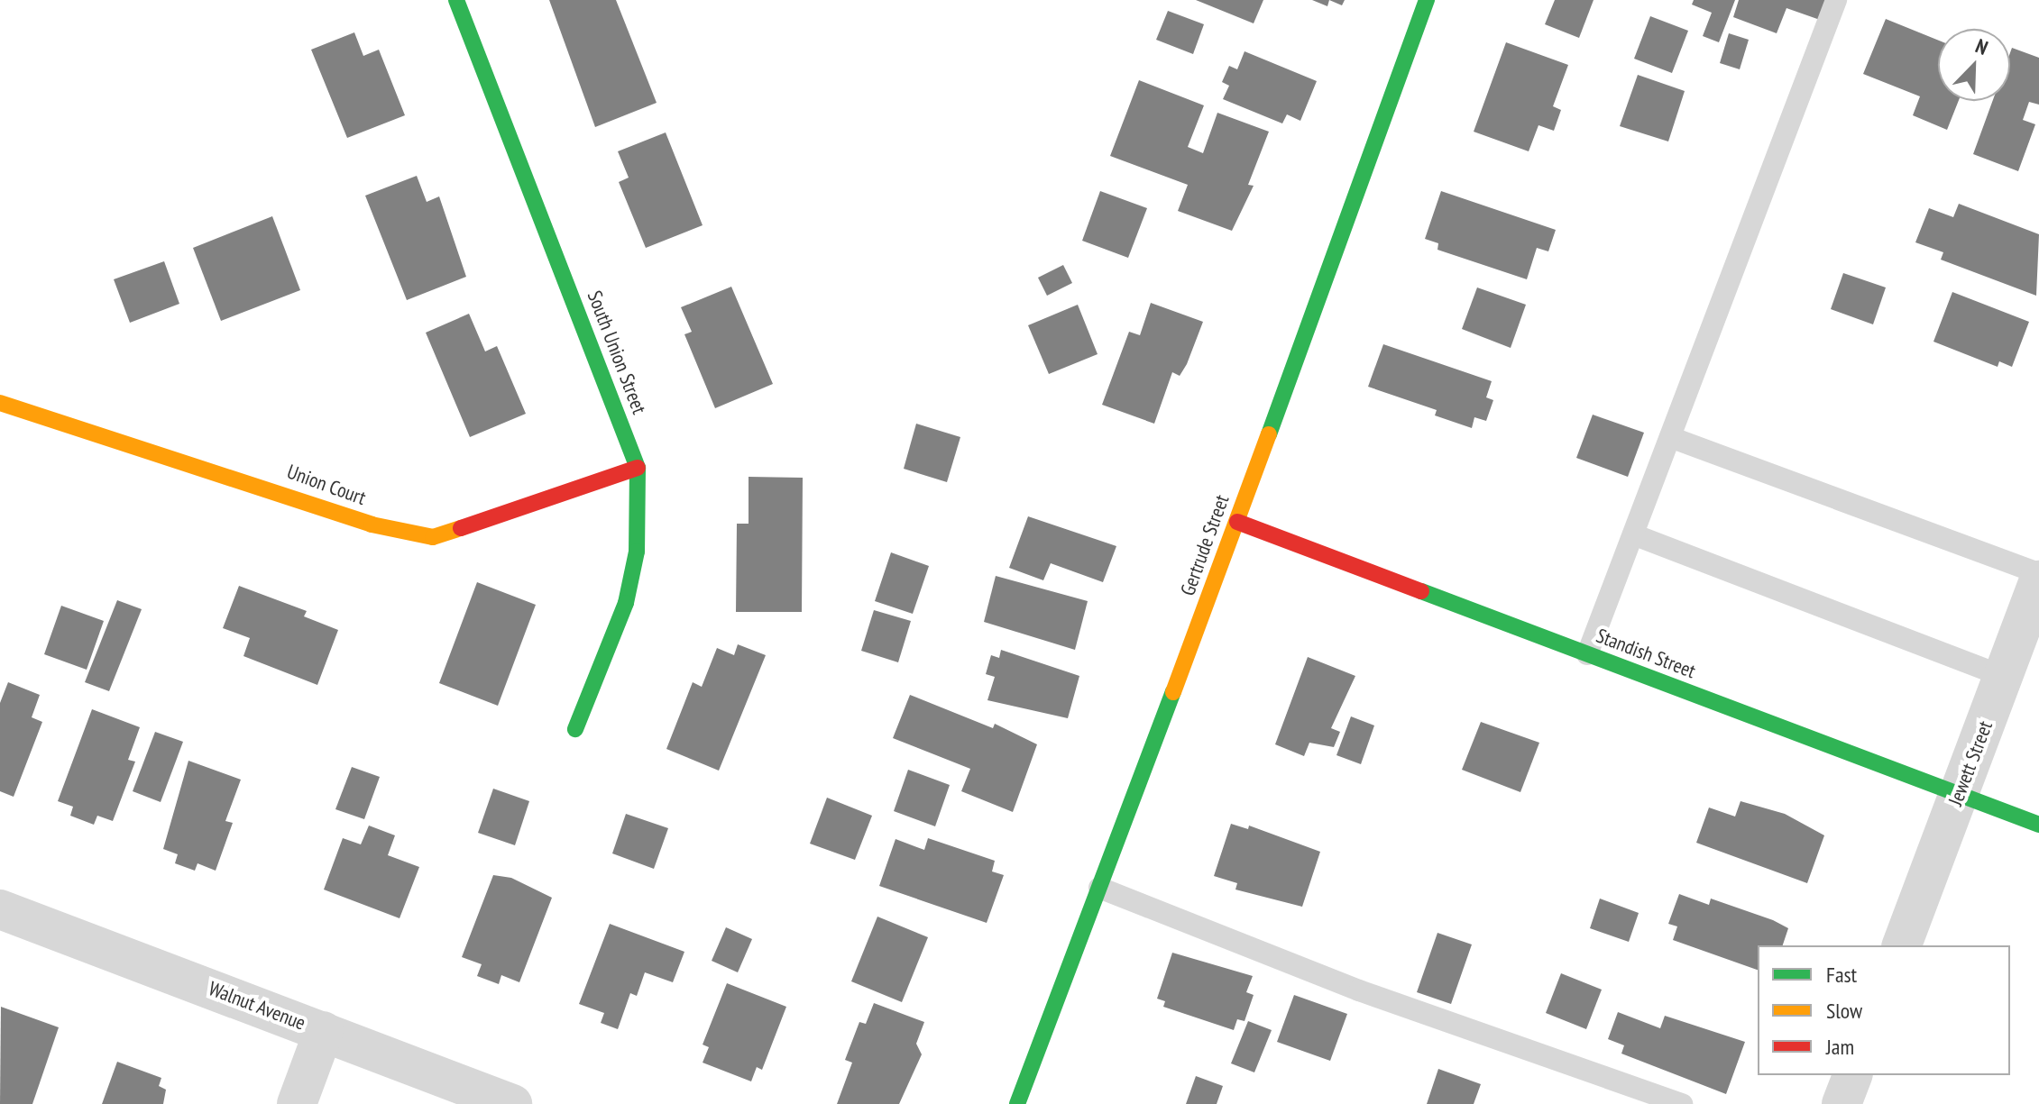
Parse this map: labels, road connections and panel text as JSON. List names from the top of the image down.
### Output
{
  "streets": {
    "street": [
      "South Union Street",
      "Union Court",
      "Gertrude Street",
      "Standish Street",
      "Jewett Street",
      "Walnut Avenue"
    ]
  },
  "crossings": [
    ["South Union Street", "Union Court"],
    ["Gertrude Street", "Standish Street"],
    ["Standish Street", "Jewett Street"]
  ],
  "legend": ["Fast", "Slow", "Jam"],
  "north": "top right"
}
